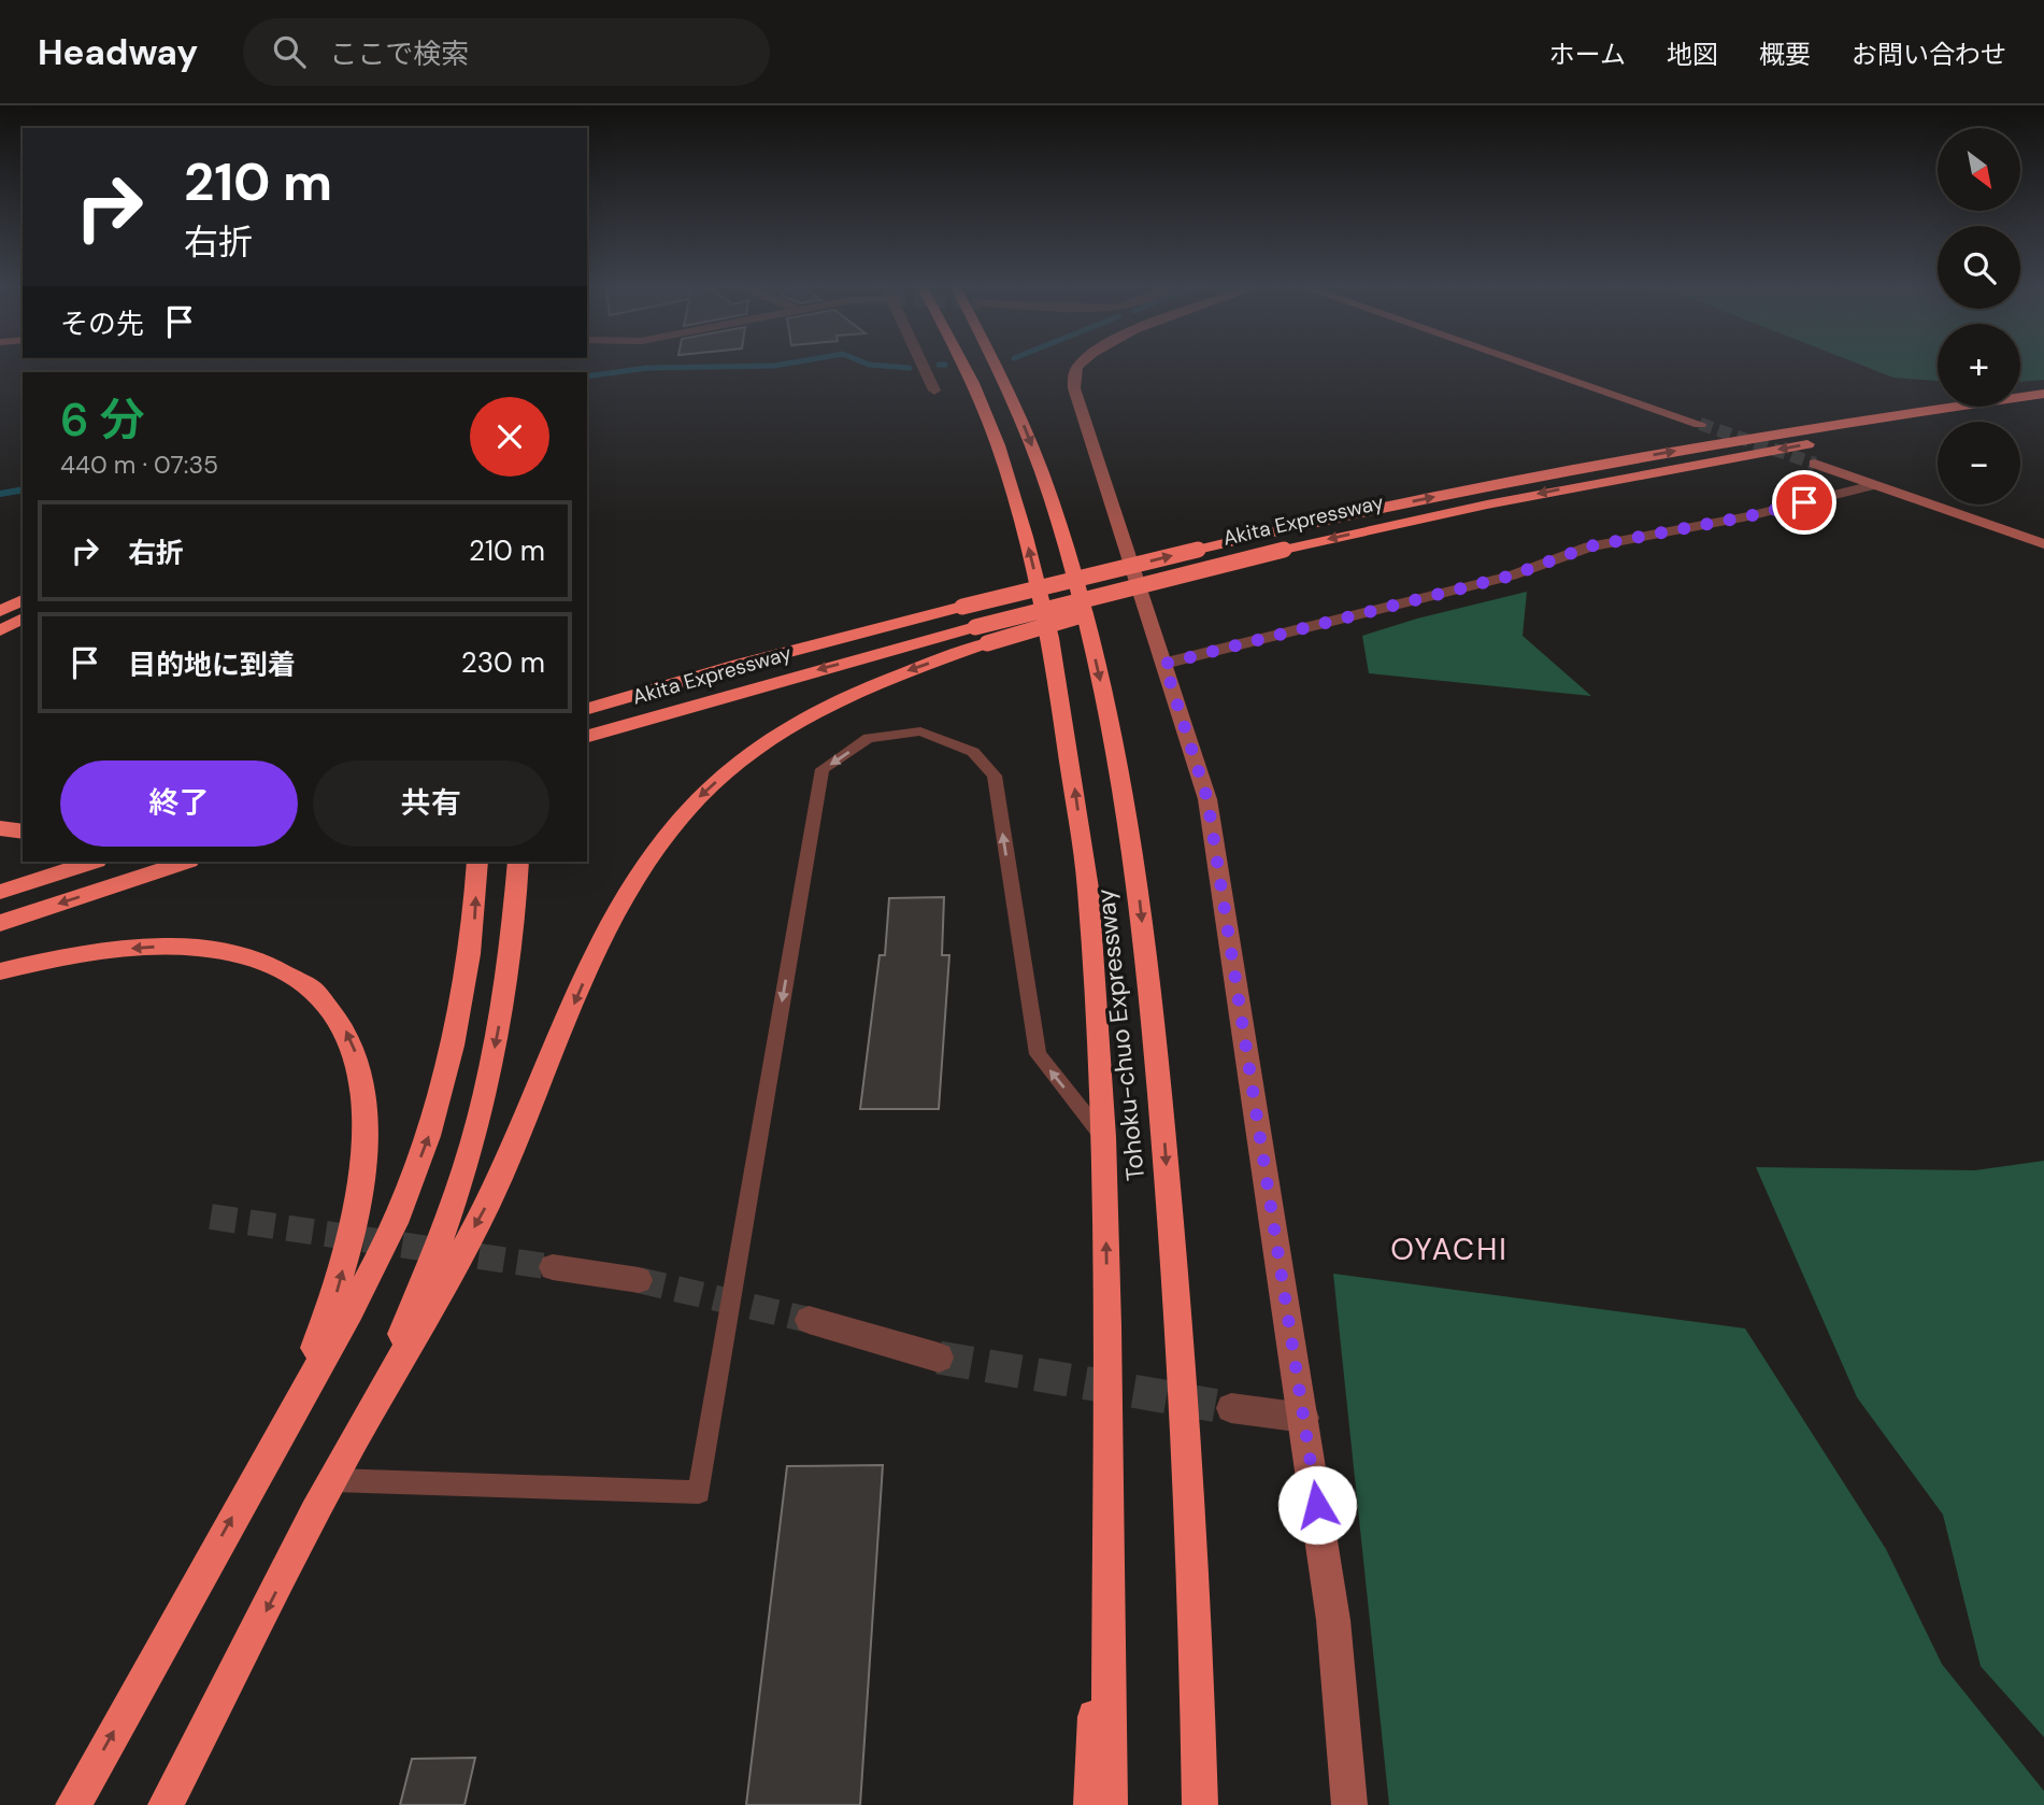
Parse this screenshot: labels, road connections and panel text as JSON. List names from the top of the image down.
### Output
{
  "streets": {
    "highway": ["Akita Expressway", "Tohoku-chuo Expressway"]
  },
  "districts": ["OYACHI"],
  "north": "bottom right",
  "page": {
    "header": "Headway",
    "search": "ここで検索",
    "nav": [
      "ホーム",
      "地図",
      "概要",
      "お問い合わせ"
    ],
    "map_buttons": ["+", "−"],
    "turn": ["210 m", "右折"],
    "then": "その先",
    "heading": ["6 分", "440 m · 07:35"],
    "list": [
      {
        "name": "右折",
        "value": "210 m"
      },
      {
        "name": "目的地に到着",
        "value": "230 m"
      }
    ],
    "buttons": ["終了", "共有"]
  }
}
